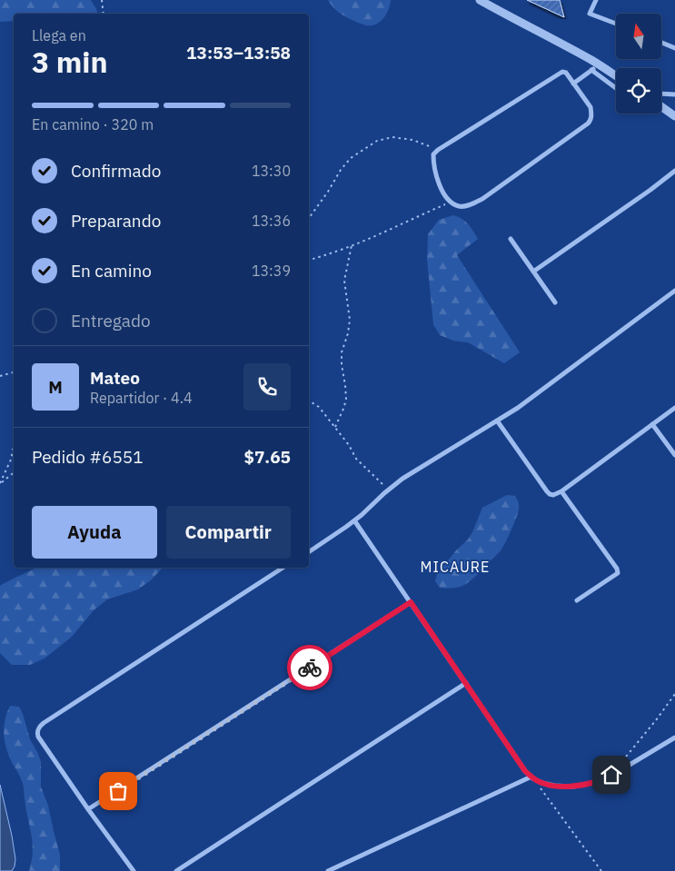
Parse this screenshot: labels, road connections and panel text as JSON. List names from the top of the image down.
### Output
{
  "districts": ["MICAURE"],
  "north": "top",
  "page": {
    "heading": ["3 min", "Llega en", "13:53–13:58"],
    "panel": [
      "Mateo",
      "Repartidor · 4.4",
      "Pedido #6551",
      "$7.65"
    ],
    "bar": "En camino · 320 m",
    "list": [
      ["Confirmado", "13:30"],
      ["Preparando", "13:36"],
      ["En camino", "13:39"],
      "Entregado"
    ],
    "round": "M",
    "buttons": ["Ayuda", "Compartir"]
  }
}
